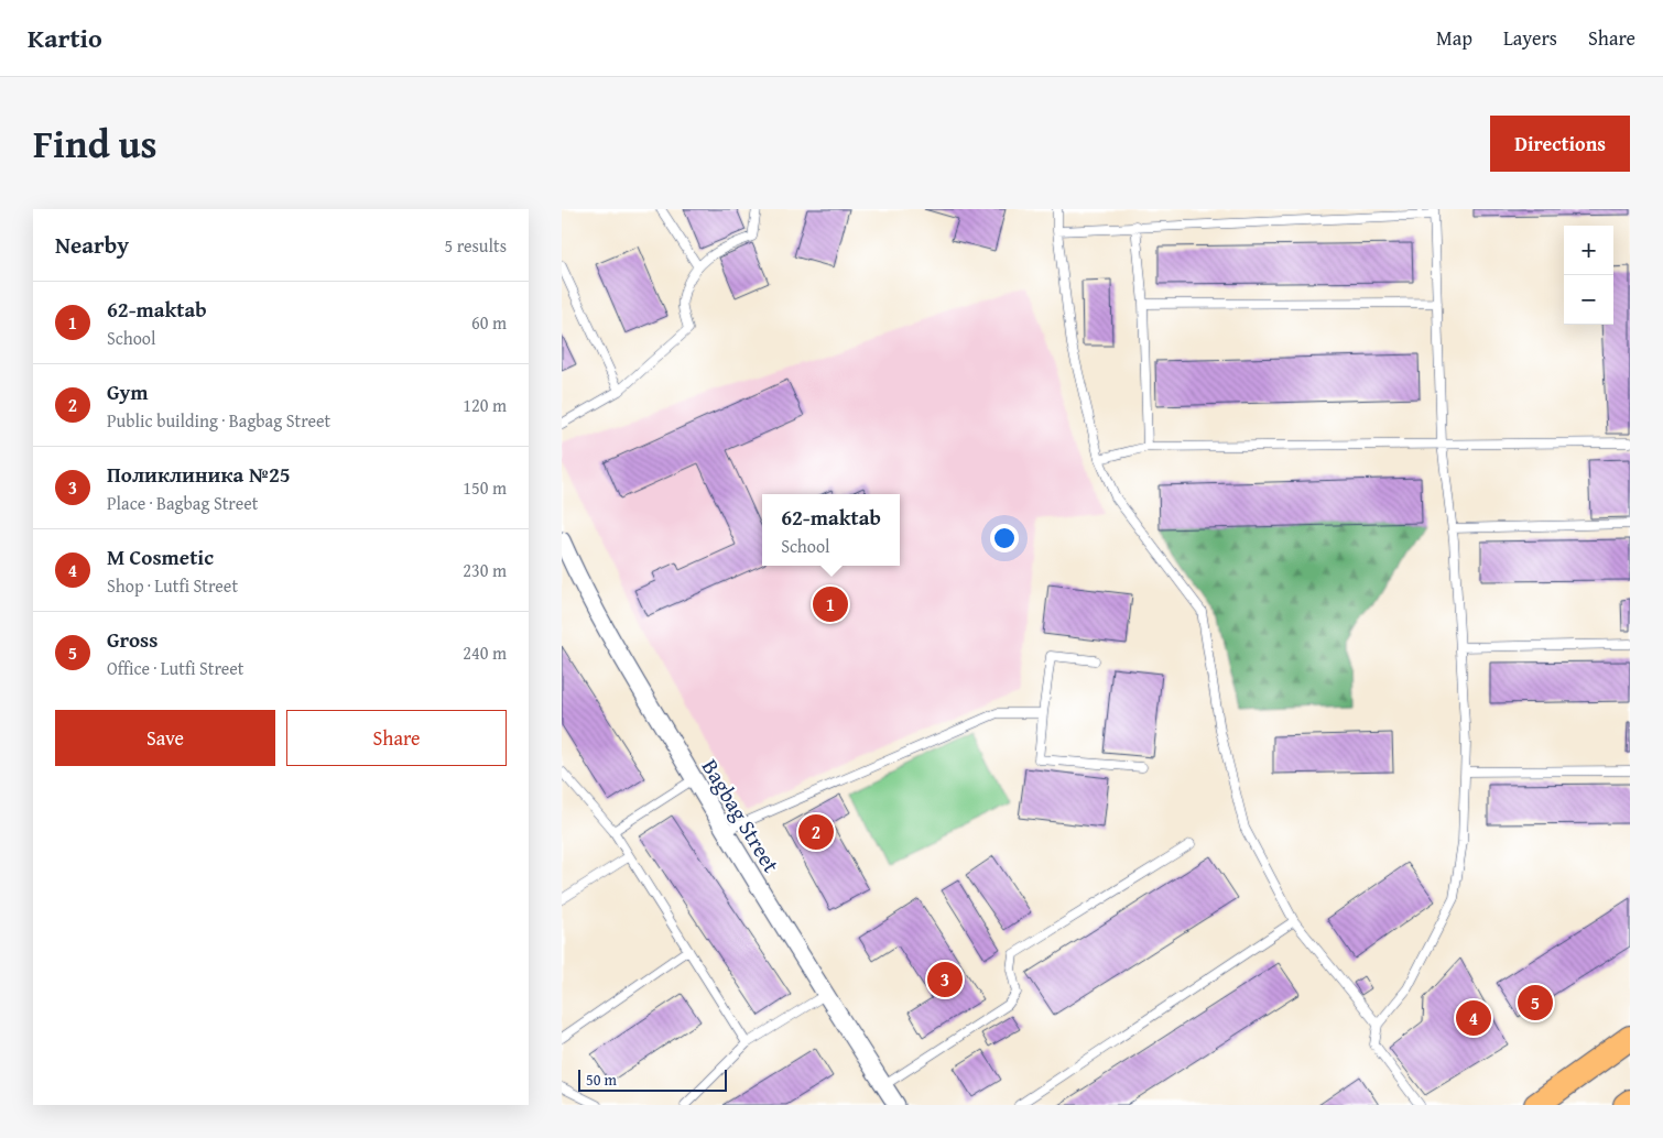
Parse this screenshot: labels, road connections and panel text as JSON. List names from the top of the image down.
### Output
{
  "streets": {
    "street": ["Bagbag Street"]
  },
  "scale_bar": "50 m",
  "page": {
    "header": "Kartio",
    "nav": ["Map", "Layers", "Share"],
    "title": "Find us",
    "buttons": [
      "Directions",
      ["Save", "Share"]
    ],
    "heading": ["Nearby", "5 results"],
    "map_buttons": ["+", "−"],
    "list": [
      {
        "mark": "1",
        "name": "62-maktab",
        "note": "School",
        "value": "60 m"
      },
      {
        "mark": "2",
        "name": "Gym",
        "note": "Public building · Bagbag Street",
        "value": "120 m"
      },
      {
        "mark": "3",
        "name": "Поликлиника №25",
        "note": "Place · Bagbag Street",
        "value": "150 m"
      },
      {
        "mark": "4",
        "name": "M Cosmetic",
        "note": "Shop · Lutfi Street",
        "value": "230 m"
      },
      {
        "mark": "5",
        "name": "Gross",
        "note": "Office · Lutfi Street",
        "value": "240 m"
      }
    ],
    "popup": ["62-maktab", "School"],
    "pins": [
      "1",
      "2",
      "3",
      "5",
      "4"
    ],
    "scale": "50 m"
  }
}
